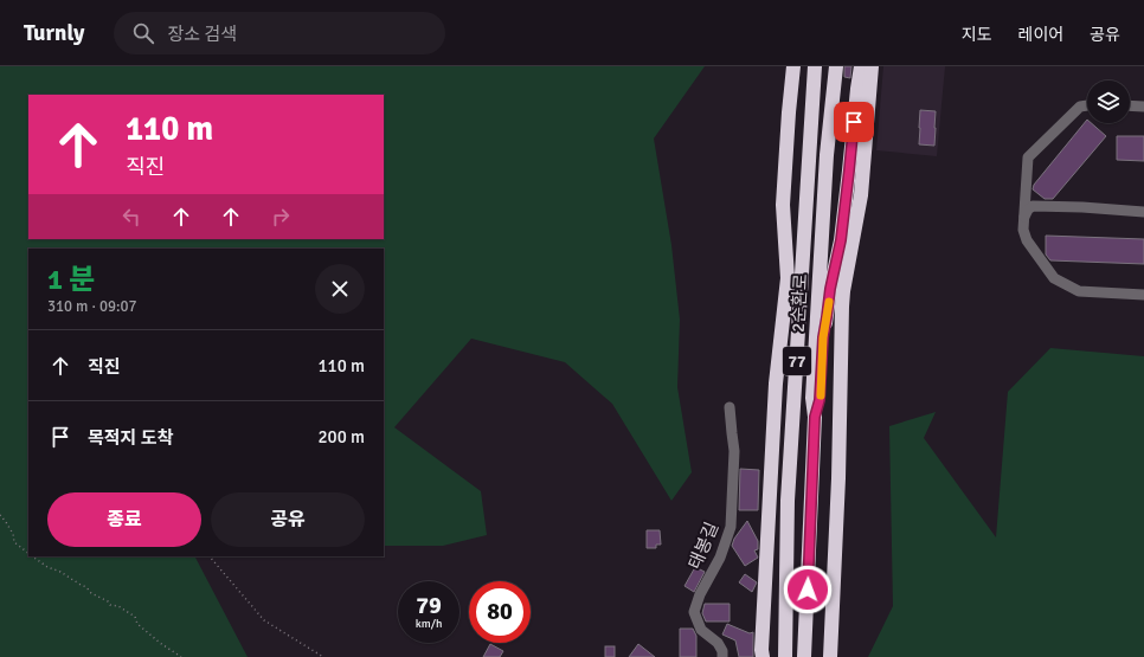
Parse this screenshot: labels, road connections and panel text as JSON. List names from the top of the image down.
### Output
{
  "streets": {
    "highway": ["2순환로", "77"],
    "lane": ["태봉길"]
  },
  "crossings": [
    ["2순환로", "77"]
  ],
  "page": {
    "header": "Turnly",
    "search": "장소 검색",
    "nav": ["지도", "레이어", "공유"],
    "turn": ["110 m", "직진"],
    "heading": ["1 분", "310 m · 09:07"],
    "list": [
      {
        "name": "직진",
        "value": "110 m"
      },
      {
        "name": "목적지 도착",
        "value": "200 m"
      }
    ],
    "buttons": ["종료", "공유"],
    "speed": "79 km/h",
    "limit": "80"
  }
}
